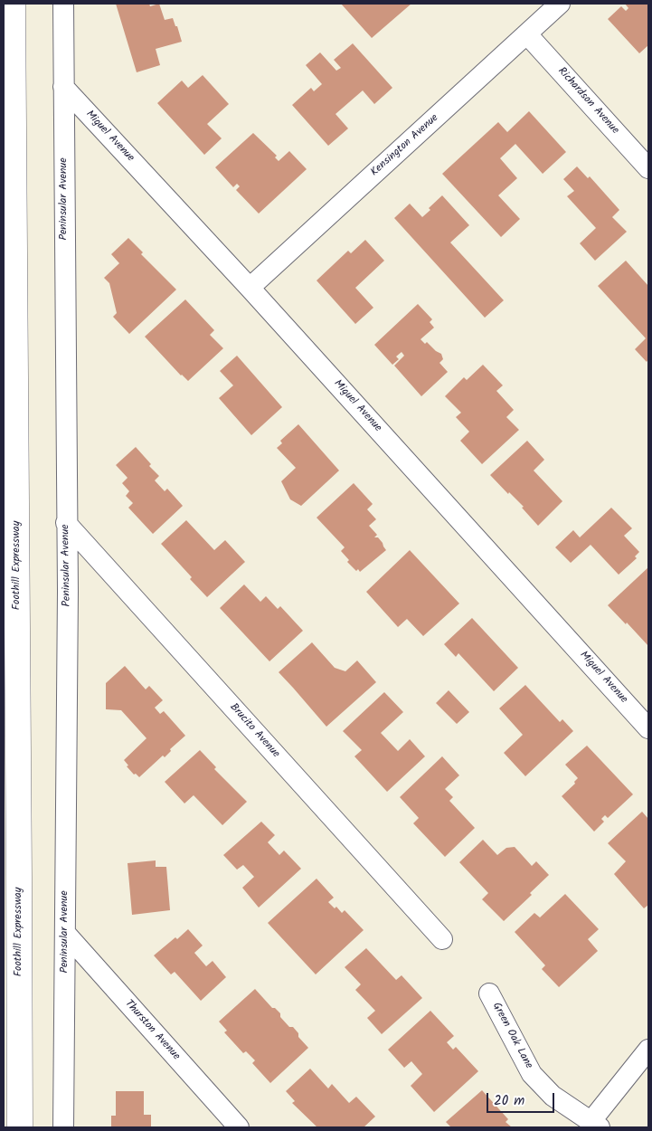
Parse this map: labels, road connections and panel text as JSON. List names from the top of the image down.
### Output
{
  "streets": {
    "highway": ["Foothill Expressway"],
    "street": [
      "Richardson Avenue",
      "Miguel Avenue",
      "Kensington Avenue",
      "Peninsular Avenue",
      "Brucito Avenue",
      "Thurston Avenue",
      "Green Oak Lane"
    ]
  },
  "crossings": [
    ["Richardson Avenue", "Kensington Avenue"],
    ["Miguel Avenue", "Kensington Avenue"],
    ["Miguel Avenue", "Peninsular Avenue"],
    ["Peninsular Avenue", "Brucito Avenue"],
    ["Peninsular Avenue", "Thurston Avenue"]
  ],
  "scale_bar": "20 m"
}
